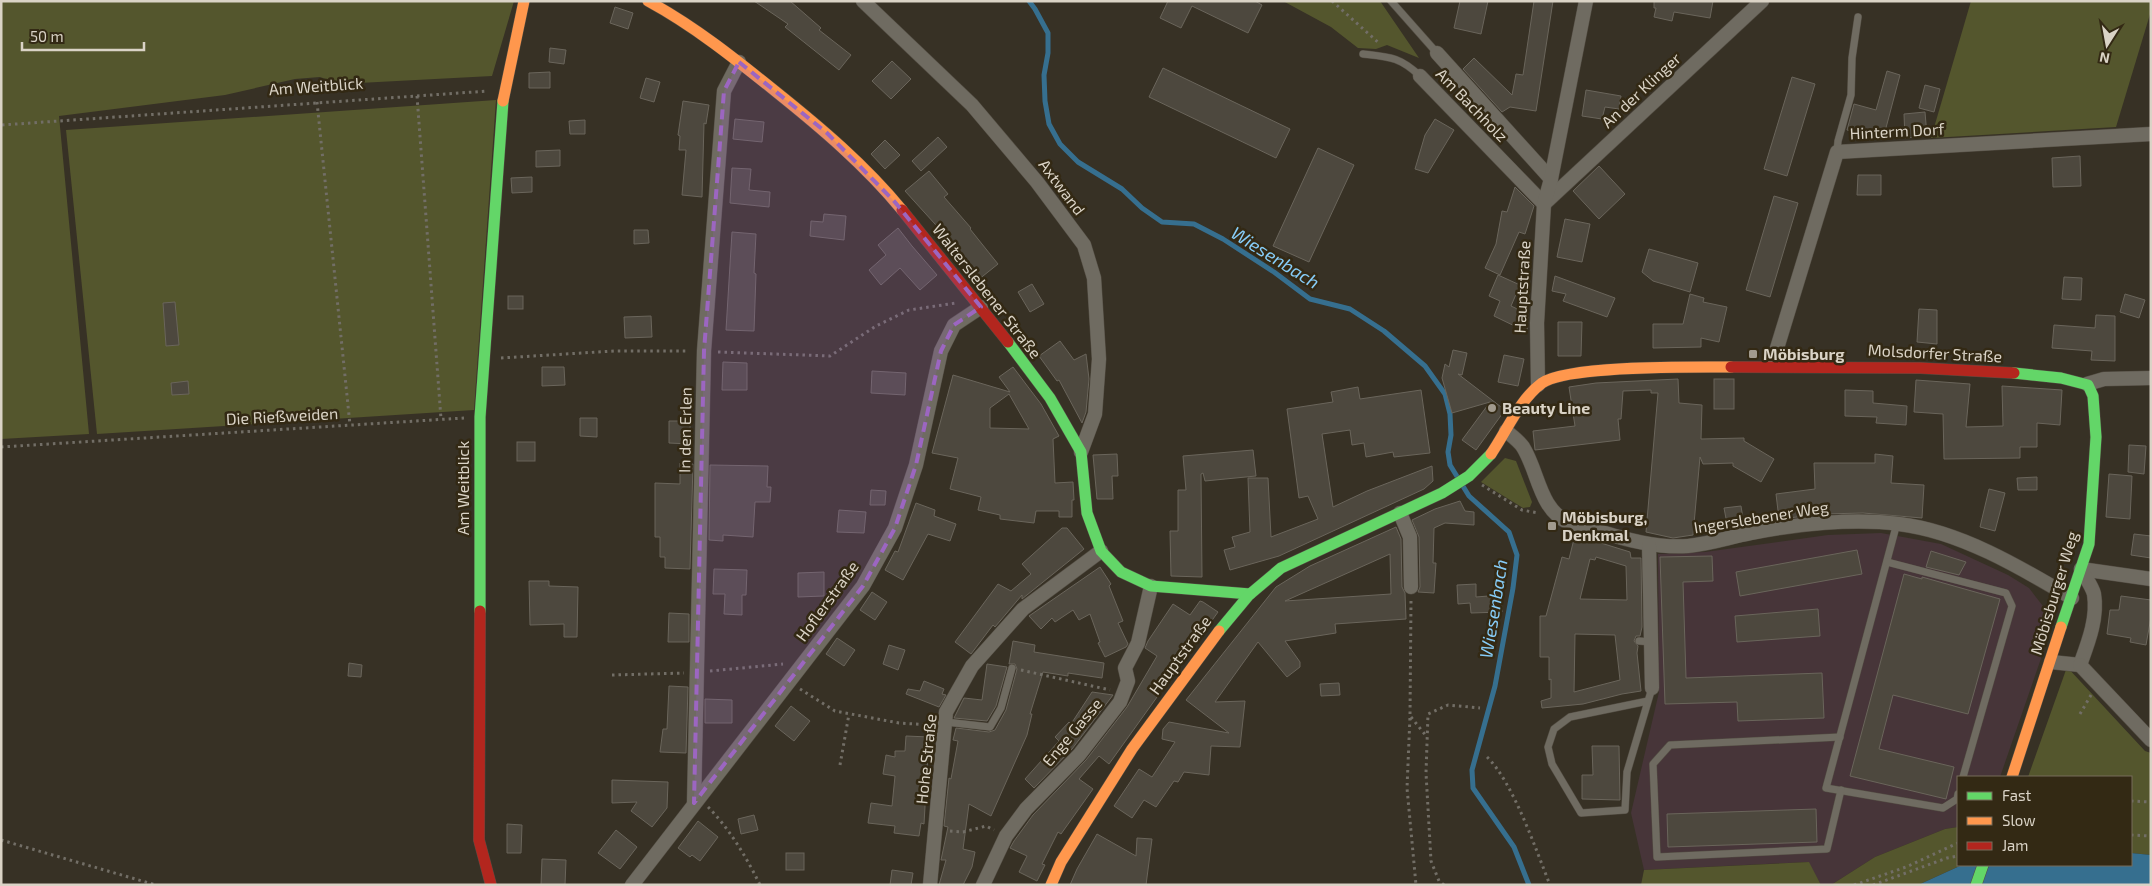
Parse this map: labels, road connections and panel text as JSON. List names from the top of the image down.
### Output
{
  "streets": {
    "street": [
      "Am Weitblick",
      "An der Klinger",
      "Am Bachholz",
      "Hinterm Dorf",
      "Axtwand",
      "Hauptstraße",
      "Walterslebener Straße",
      "Molsdorfer Straße",
      "In den Erlen",
      "Ingerslebener Weg",
      "Möbisburger Weg",
      "Hoflerstraße",
      "Enge Gasse",
      "Hohe Straße"
    ],
    "path": ["Die Rießweiden"]
  },
  "crossings": [
    ["Am Weitblick", "Die Rießweiden"],
    ["An der Klinger", "Am Bachholz"],
    ["An der Klinger", "Hauptstraße"],
    ["Am Bachholz", "Hauptstraße"],
    ["Hinterm Dorf", "Molsdorfer Straße"],
    ["Axtwand", "Walterslebener Straße"],
    ["Hauptstraße", "Walterslebener Straße"],
    ["Hauptstraße", "Molsdorfer Straße"],
    ["Hauptstraße", "Ingerslebener Weg"],
    ["Walterslebener Straße", "In den Erlen"],
    ["Walterslebener Straße", "Hoflerstraße"],
    ["Walterslebener Straße", "Enge Gasse"],
    ["Walterslebener Straße", "Hohe Straße"],
    ["Molsdorfer Straße", "Möbisburger Weg"],
    ["In den Erlen", "Hoflerstraße"],
    ["Ingerslebener Weg", "Möbisburger Weg"]
  ],
  "water": ["Wiesenbach"],
  "places": {
    "transit": ["Möbisburg", "Möbisburg, Denkmal"],
    "other": ["Beauty Line"]
  },
  "legend": ["Fast", "Slow", "Jam"],
  "scale_bar": "50 m",
  "north": "bottom"
}
